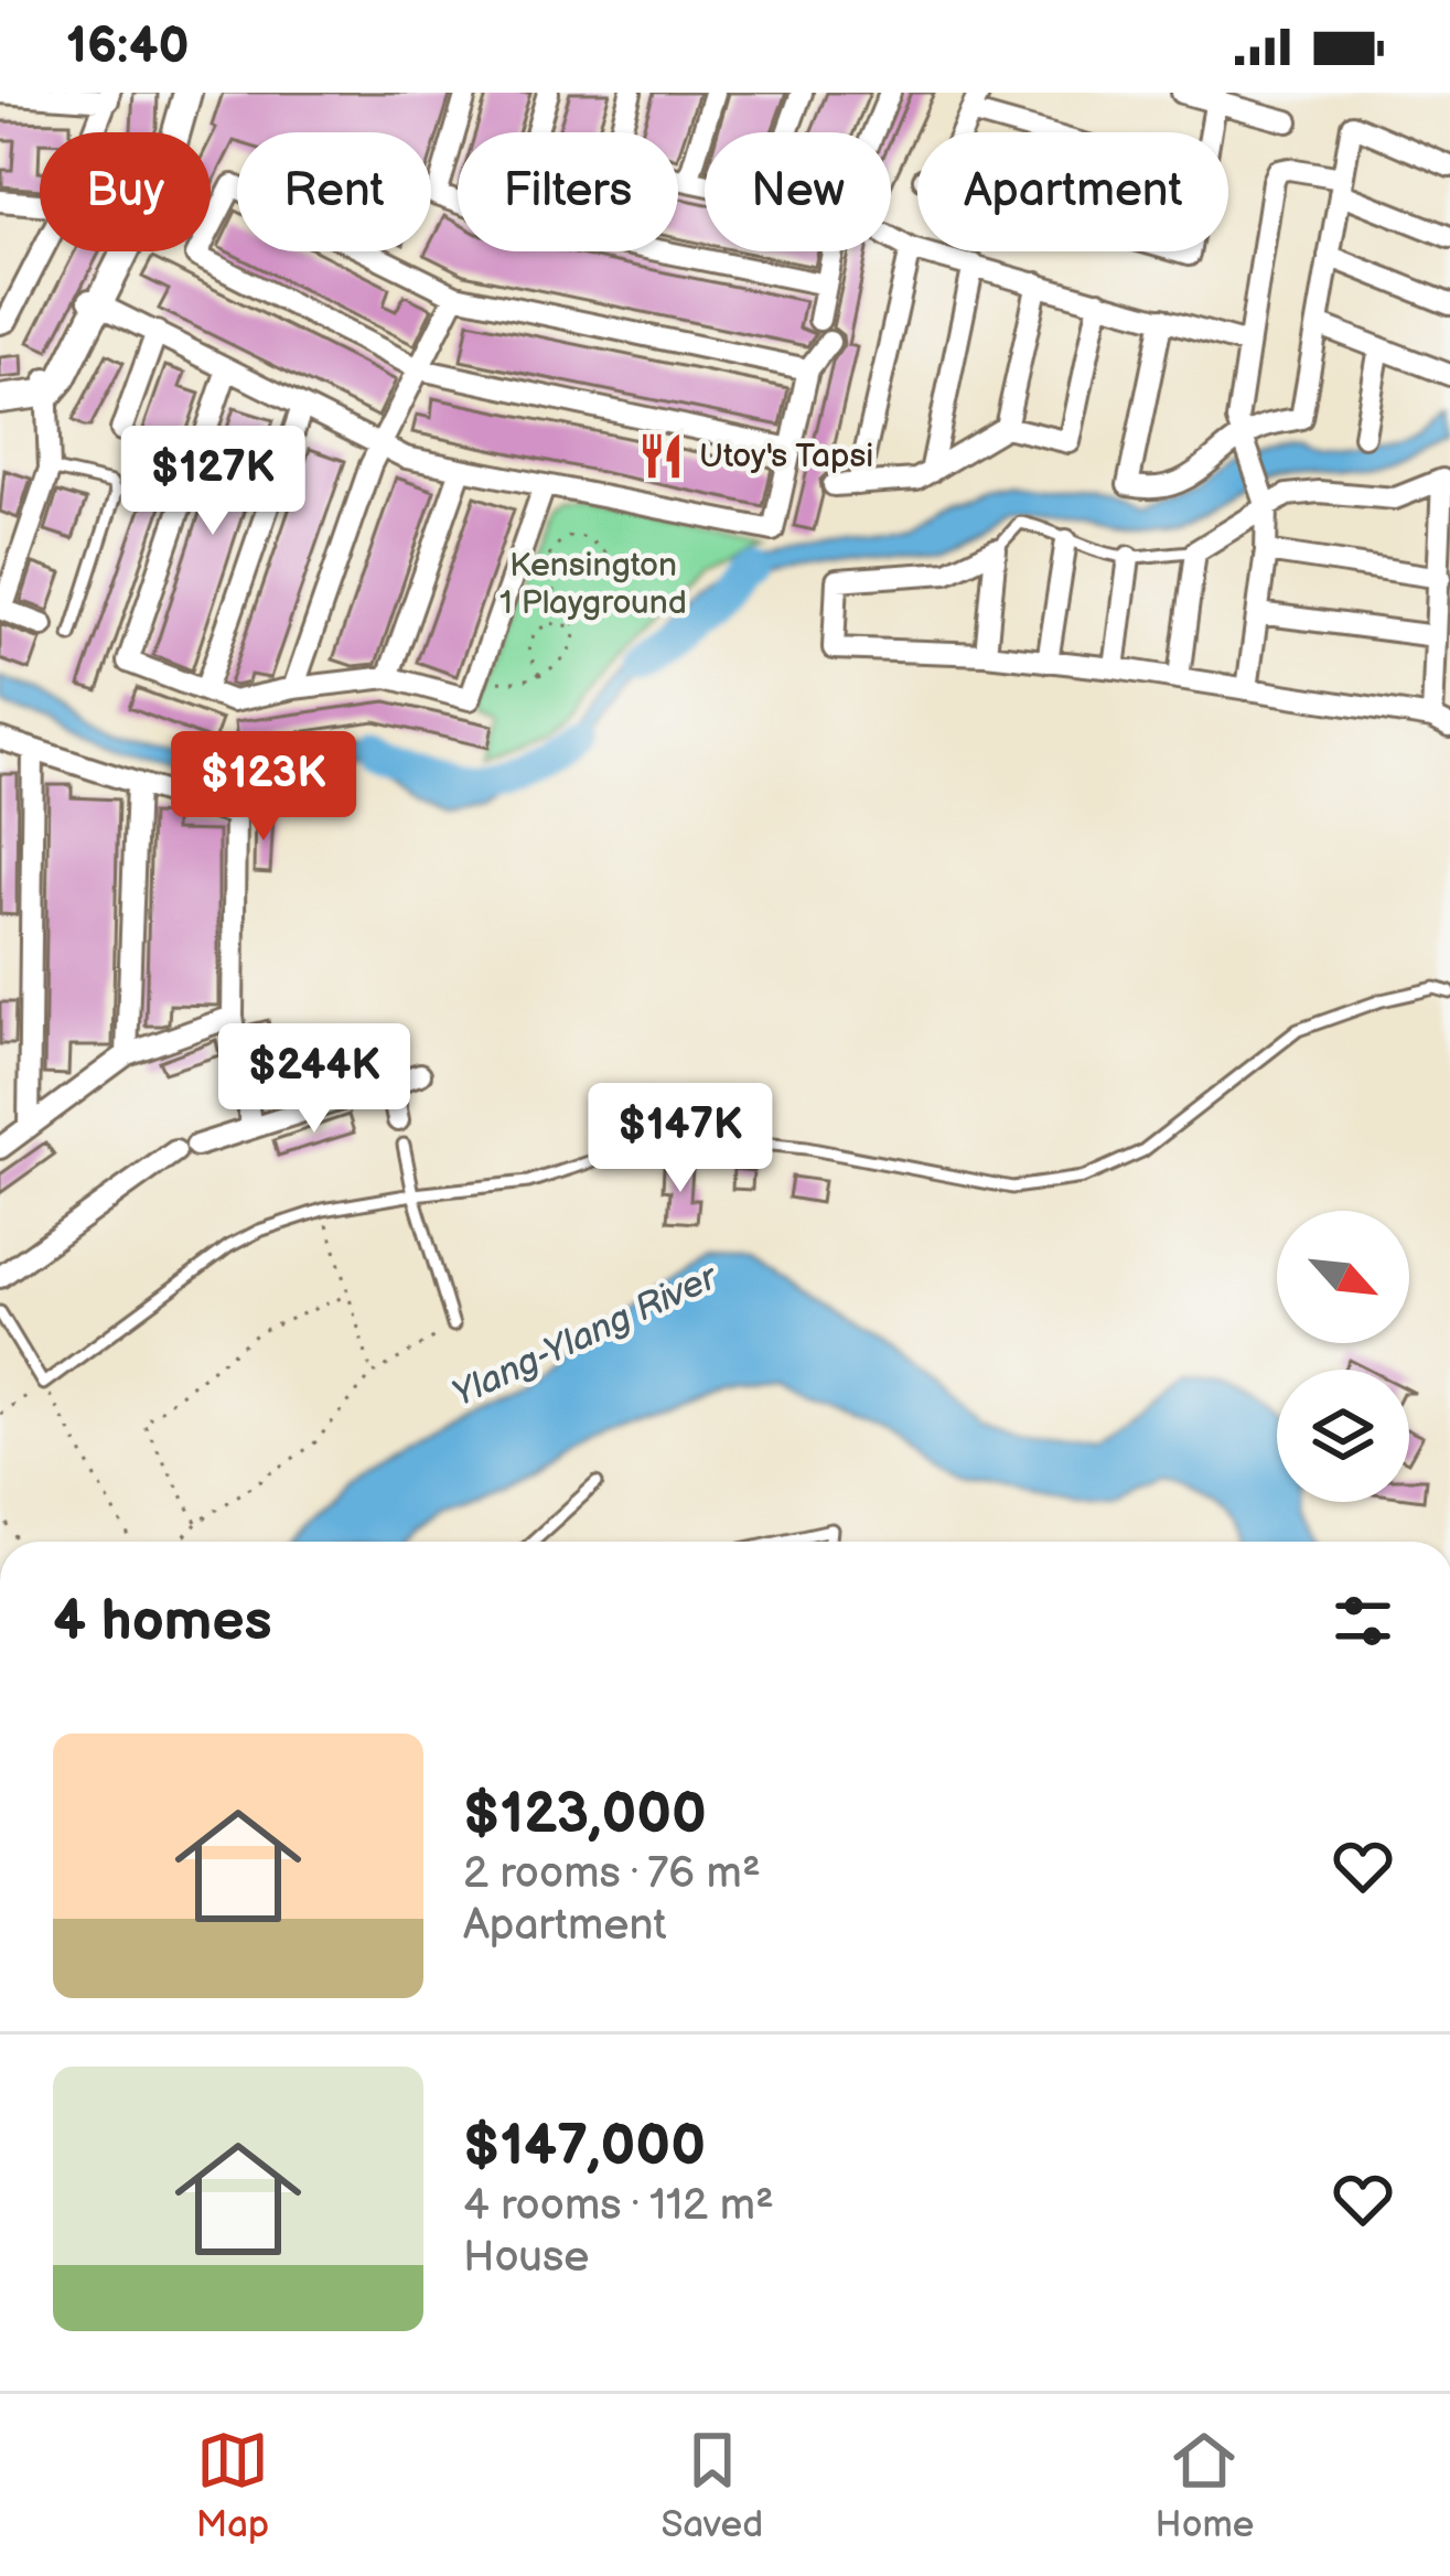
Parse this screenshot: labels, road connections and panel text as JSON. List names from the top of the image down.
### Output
{
  "water": ["Ylang-Ylang River"],
  "parks": ["Kensington 1 Playground"],
  "places": {
    "restaurant": ["Utoy's Tapsi"]
  },
  "north": "bottom right",
  "page": {
    "status": "16:40",
    "chip": [
      "Buy",
      "Rent",
      "Filters",
      "New",
      "Apartment"
    ],
    "price": [
      "$127K",
      "$123K",
      "$244K",
      "$147K"
    ],
    "heading": "4 homes",
    "list": [
      {
        "name": "$123,000",
        "note": "2 rooms · 76 m² · Apartment"
      },
      {
        "name": "$147,000",
        "note": "4 rooms · 112 m² · House"
      }
    ],
    "tabs": ["Map", "Saved", "Home"]
  }
}
